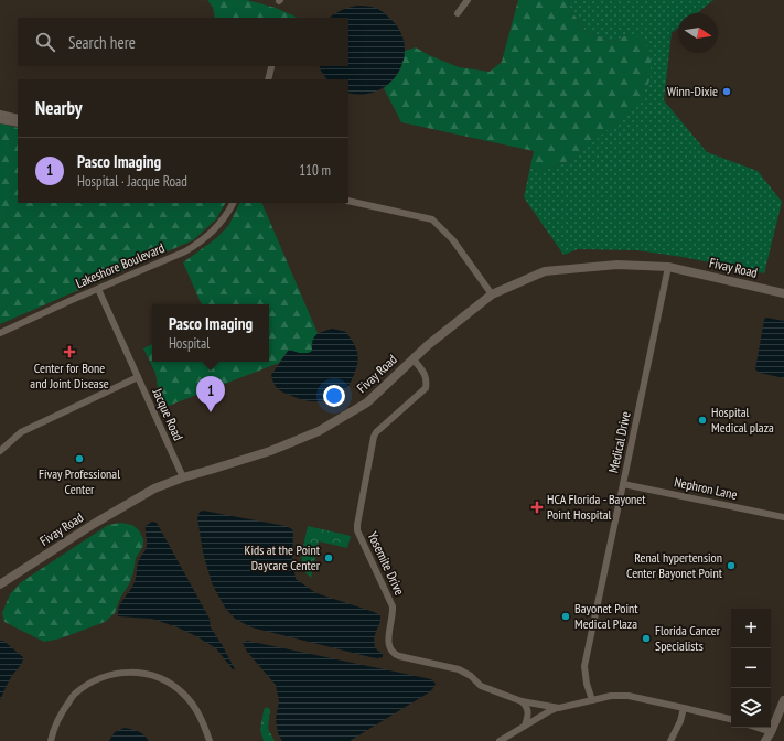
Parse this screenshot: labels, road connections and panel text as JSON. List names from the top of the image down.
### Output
{
  "streets": {
    "street": [
      "Lakeshore Boulevard",
      "Fivay Road",
      "Jacque Road",
      "Medical Drive",
      "Nephron Lane",
      "Yosemite Drive"
    ]
  },
  "crossings": [
    ["Lakeshore Boulevard", "Jacque Road"],
    ["Fivay Road", "Jacque Road"],
    ["Fivay Road", "Medical Drive"],
    ["Fivay Road", "Yosemite Drive"],
    ["Medical Drive", "Nephron Lane"],
    ["Medical Drive", "Yosemite Drive"]
  ],
  "places": {
    "other": [
      "Winn-Dixie",
      "Hospital Medical plaza",
      "Fivay Professional Center",
      "Kids at the Point Daycare Center",
      "Renal hypertension Center Bayonet Point",
      "Bayonet Point Medical Plaza",
      "Florida Cancer Specialists"
    ],
    "health": ["Center for Bone and Joint Disease", "HCA Florida - Bayonet Point Hospital"]
  },
  "north": "right",
  "page": {
    "search": "Search here",
    "heading": "Nearby",
    "list": [
      {
        "mark": "1",
        "name": "Pasco Imaging",
        "note": "Hospital · Jacque Road",
        "value": "110 m"
      }
    ],
    "popup": ["Pasco Imaging", "Hospital"],
    "pins": "1",
    "map_buttons": ["+", "−"]
  }
}
